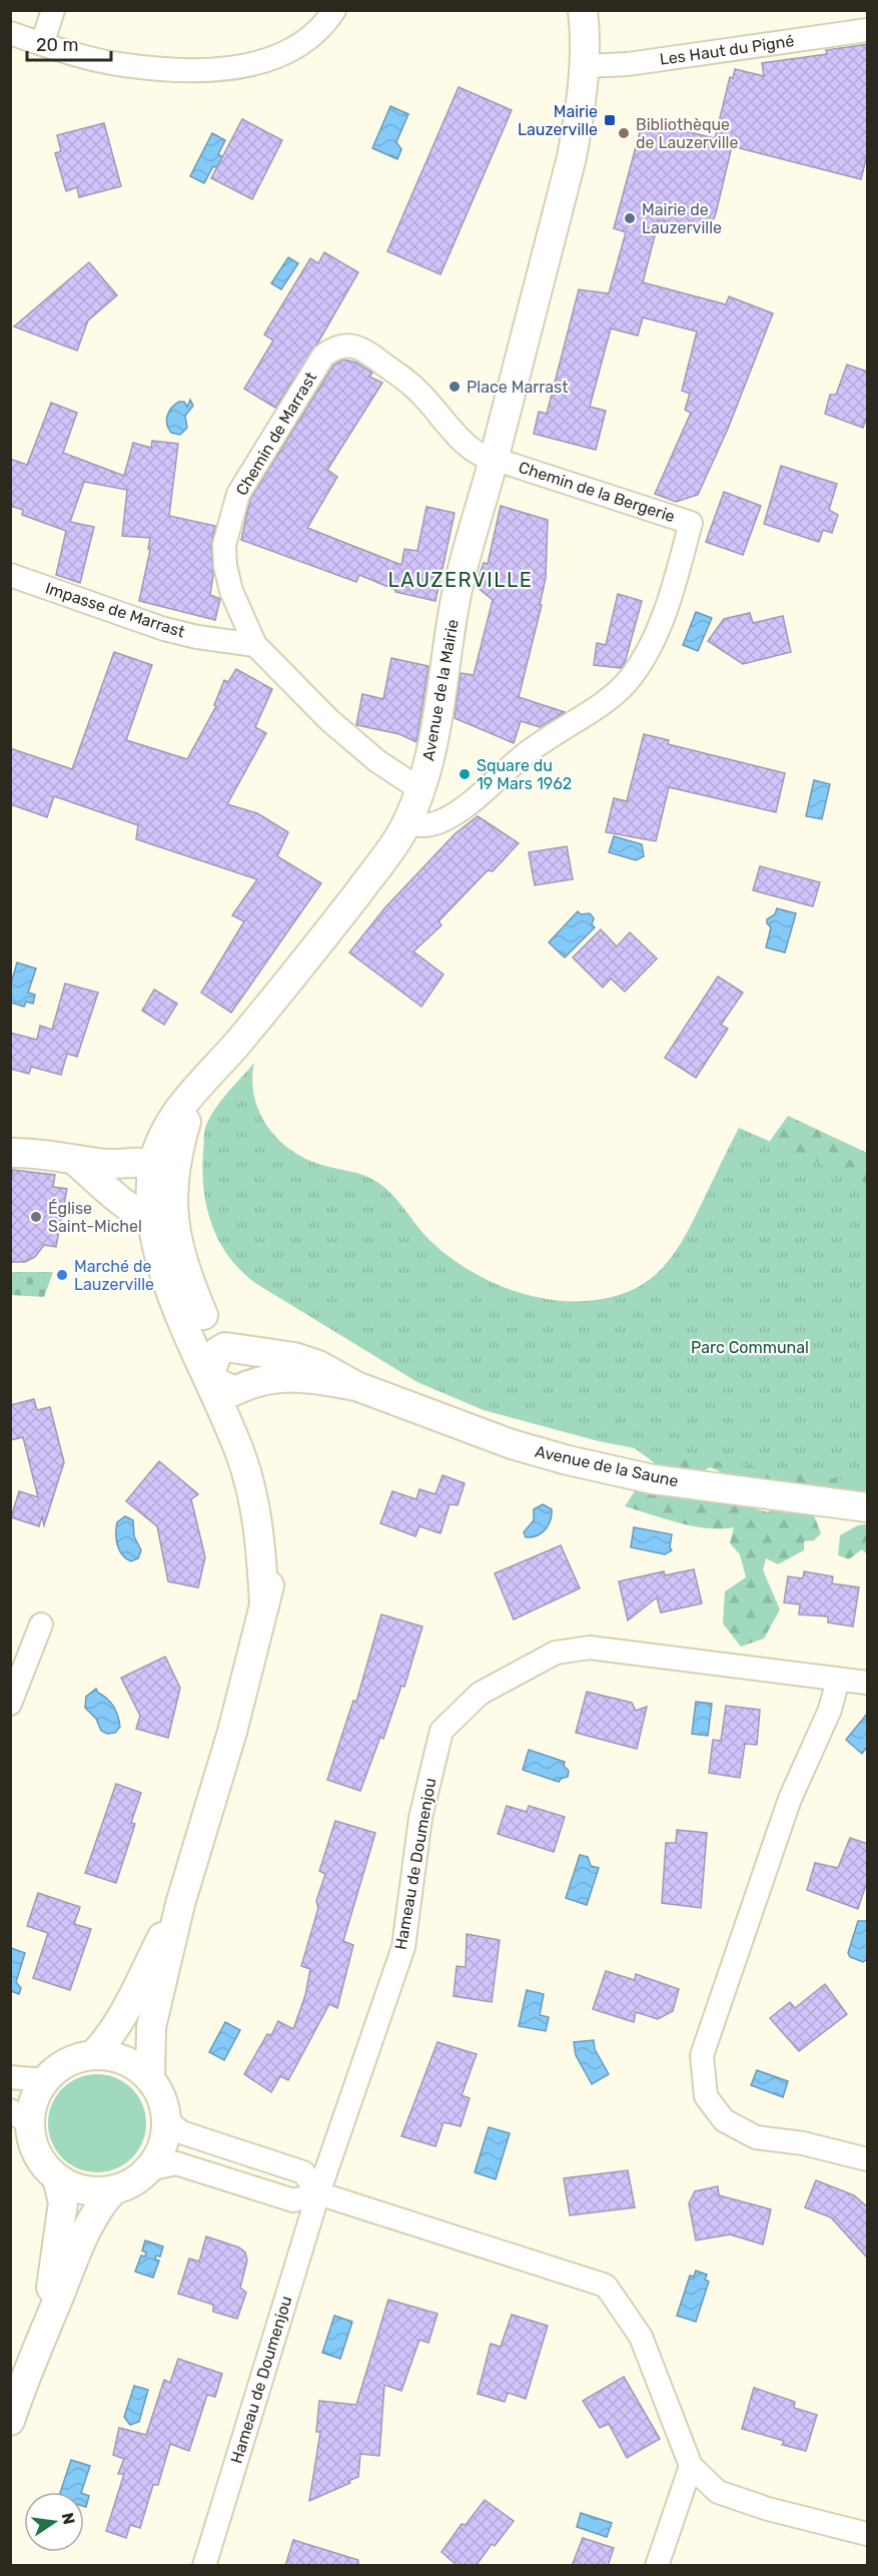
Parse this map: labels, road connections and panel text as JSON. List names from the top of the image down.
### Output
{
  "streets": {
    "street": [
      "Les Haut du Pigné",
      "Chemin de Marrast",
      "Chemin de la Bergerie",
      "Impasse de Marrast",
      "Avenue de la Mairie",
      "Avenue de la Saune",
      "Hameau de Doumenjou"
    ]
  },
  "crossings": [
    ["Les Haut du Pigné", "Avenue de la Mairie"],
    ["Chemin de Marrast", "Chemin de la Bergerie"],
    ["Chemin de Marrast", "Impasse de Marrast"],
    ["Chemin de Marrast", "Avenue de la Mairie"],
    ["Chemin de la Bergerie", "Avenue de la Mairie"]
  ],
  "districts": ["LAUZERVILLE"],
  "parks": ["Parc Communal"],
  "places": {
    "transit": ["Mairie Lauzerville"],
    "other": [
      "Bibliothèque de Lauzerville",
      "Mairie de Lauzerville",
      "Place Marrast",
      "Square du 19 Mars 1962",
      "Église Saint-Michel",
      "Marché de Lauzerville"
    ]
  },
  "scale_bar": "20 m",
  "north": "right"
}
